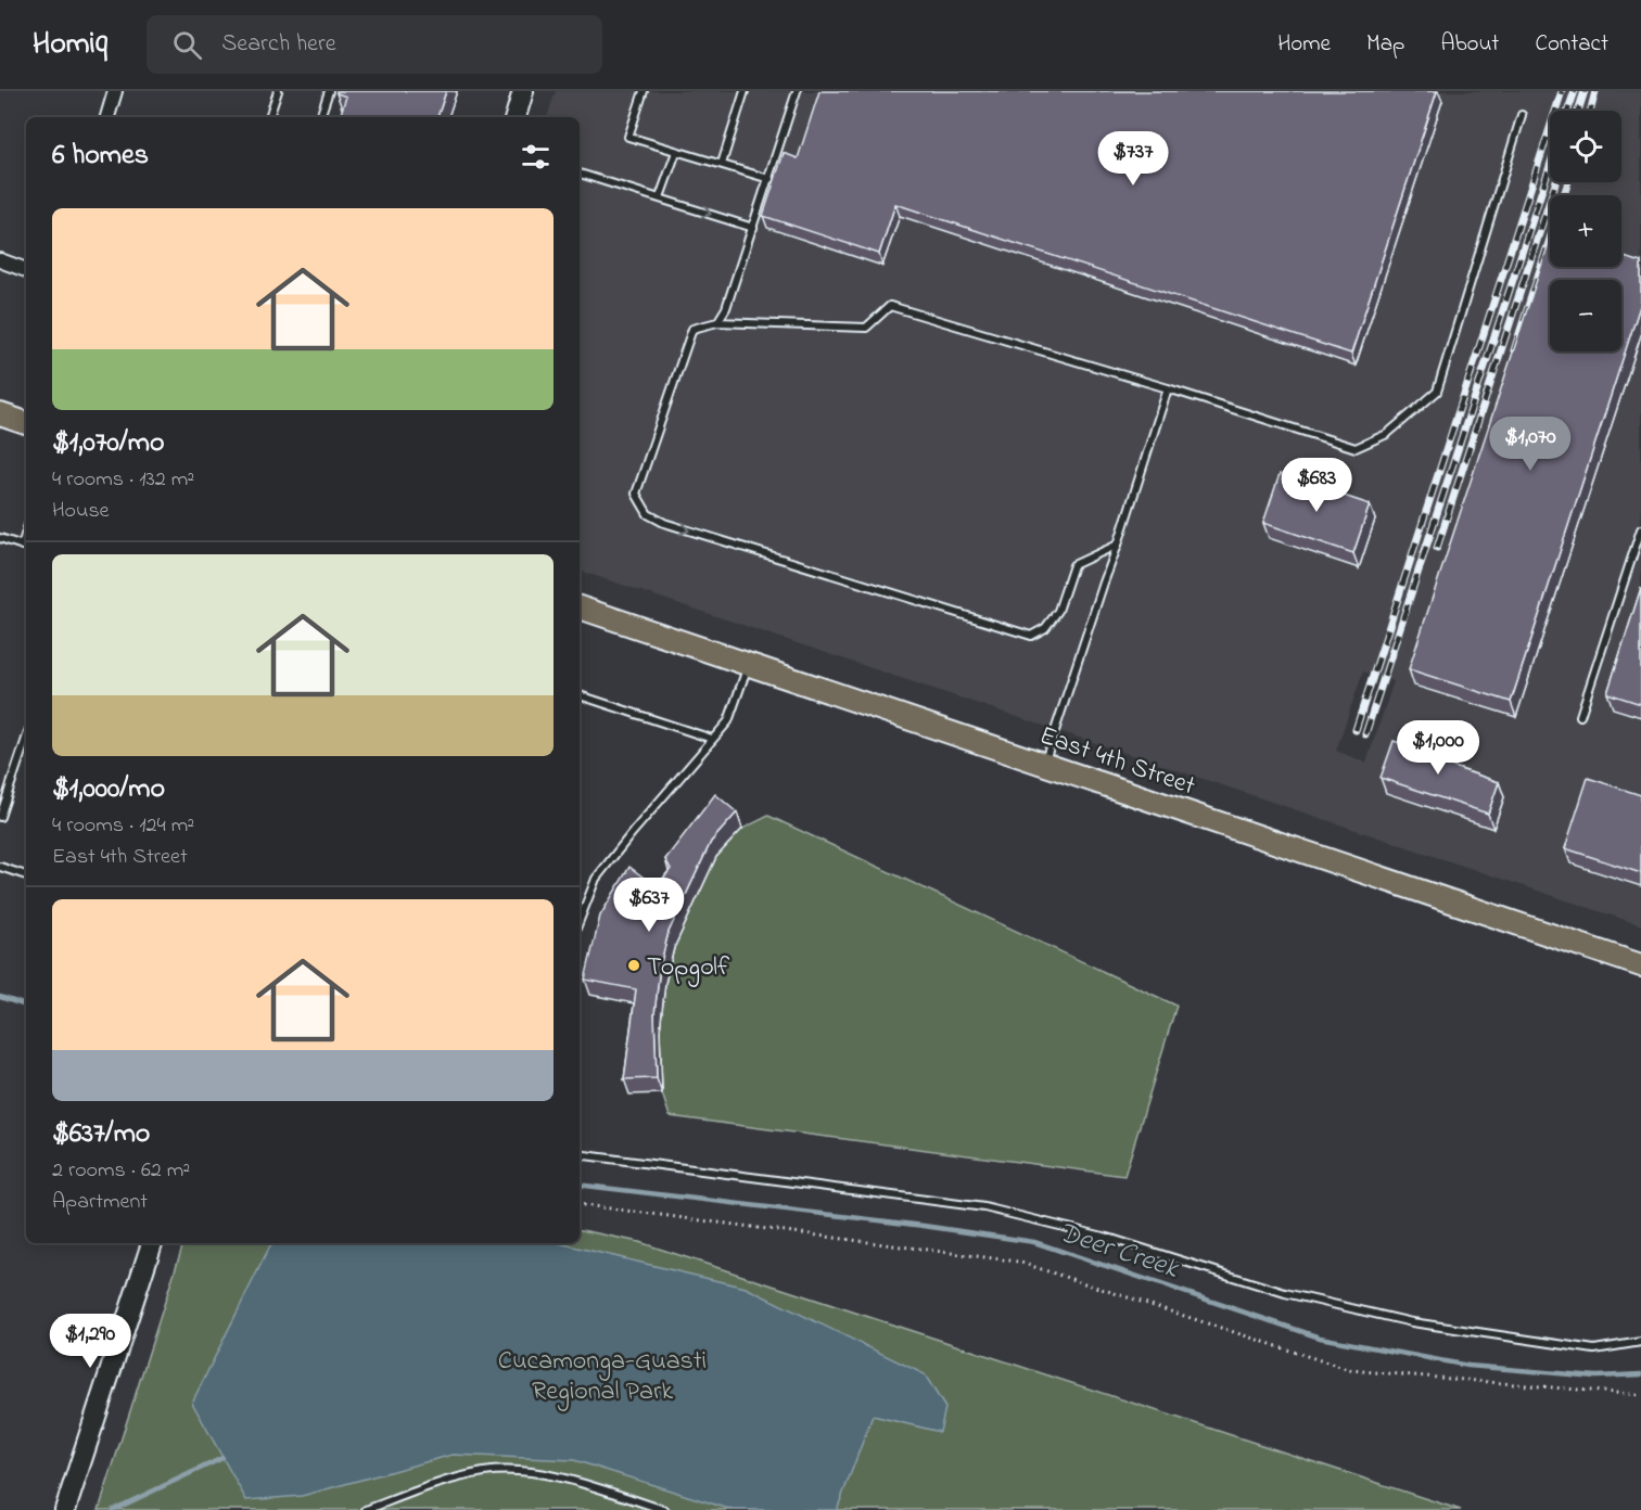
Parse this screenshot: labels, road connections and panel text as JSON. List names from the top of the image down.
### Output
{
  "streets": {
    "main road": ["East 4th Street"]
  },
  "water": ["Deer Creek"],
  "parks": ["Cucamonga-Guasti Regional Park"],
  "places": ["Topgolf"],
  "page": {
    "header": "Homiq",
    "search": "Search here",
    "nav": [
      "Home",
      "Map",
      "About",
      "Contact"
    ],
    "map_buttons": ["+", "−"],
    "heading": "6 homes",
    "price": [
      "$737",
      "$1,070",
      "$683",
      "$1,000",
      "$637",
      "$1,290"
    ],
    "list": [
      {
        "name": "$1,070/mo",
        "note": "4 rooms · 132 m² · House"
      },
      {
        "name": "$1,000/mo",
        "note": "4 rooms · 124 m² · East 4th Street"
      },
      {
        "name": "$637/mo",
        "note": "2 rooms · 62 m² · Apartment"
      }
    ]
  }
}
